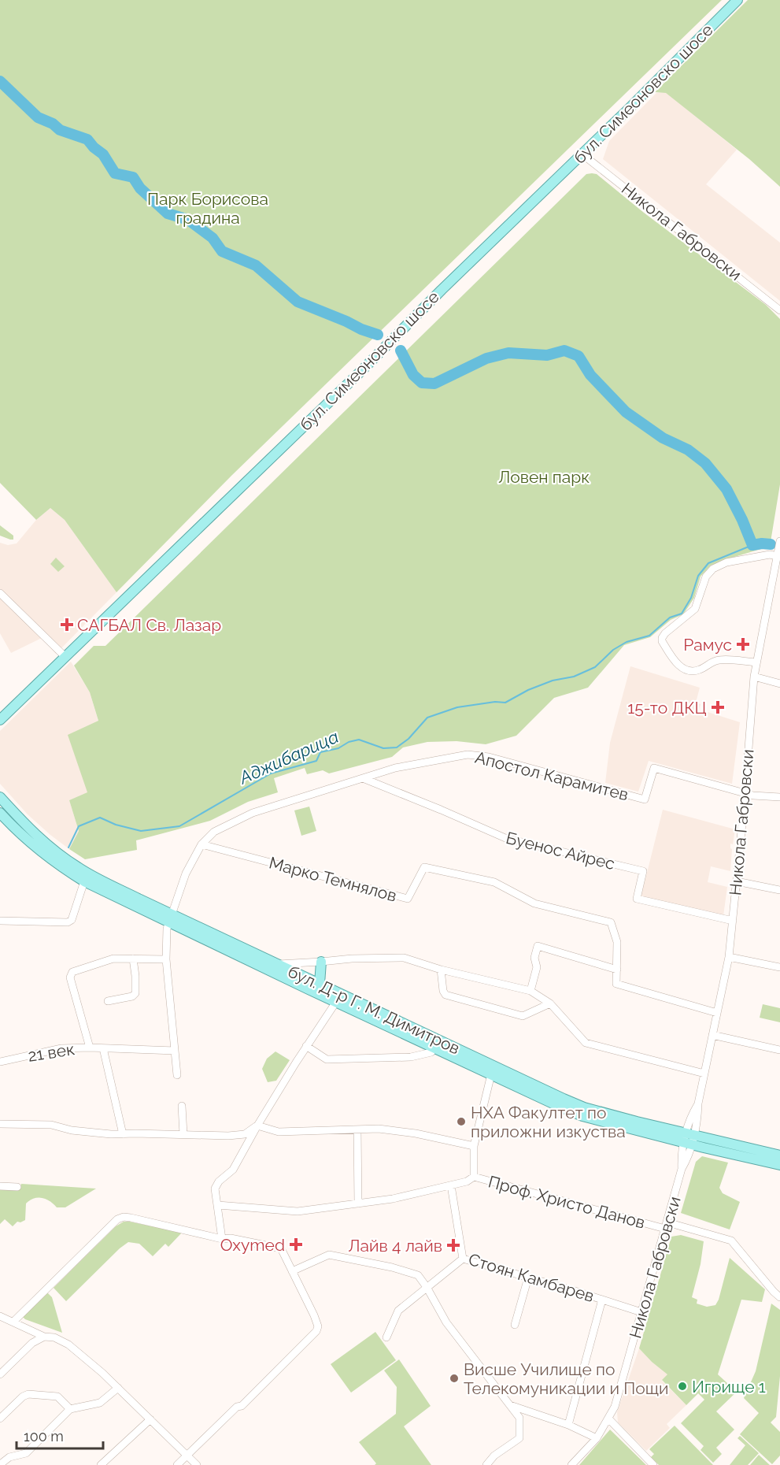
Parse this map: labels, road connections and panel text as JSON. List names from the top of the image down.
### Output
{
  "streets": {
    "main road": ["бул. Симеоновско шосе", "бул. Д-р Г. М. Димитров"],
    "street": [
      "Никола Габровски",
      "Апостол Карамитев",
      "Буенос Айрес",
      "Марко Темнялов",
      "21 век",
      "Проф. Христо Данов",
      "Стоян Камбарев"
    ]
  },
  "crossings": [
    ["бул. Симеоновско шосе", "Никола Габровски"],
    ["Никола Габровски", "Апостол Карамитев"],
    ["Никола Габровски", "Буенос Айрес"],
    ["Никола Габровски", "Марко Темнялов"],
    ["Никола Габровски", "бул. Д-р Г. М. Димитров"],
    ["Никола Габровски", "Проф. Христо Данов"],
    ["Никола Габровски", "Стоян Камбарев"],
    ["Апостол Карамитев", "Буенос Айрес"],
    ["Апостол Карамитев", "Марко Темнялов"],
    ["Апостол Карамитев", "бул. Д-р Г. М. Димитров"],
    ["Апостол Карамитев", "21 век"],
    ["Проф. Христо Данов", "Стоян Камбарев"]
  ],
  "water": ["Аджибарица"],
  "parks": ["Парк Борисова градина", "Ловен парк"],
  "places": {
    "health": [
      "САГБАЛ Св. Лазар",
      "Рамус",
      "15-то ДКЦ",
      "Oxymed",
      "Лайв 4 лайв"
    ],
    "other": ["НХА Факултет по приложни изкуства", "Висше Училище по Телекомуникации и Пощи", "Игрище 1"]
  },
  "scale_bar": "100 m"
}
